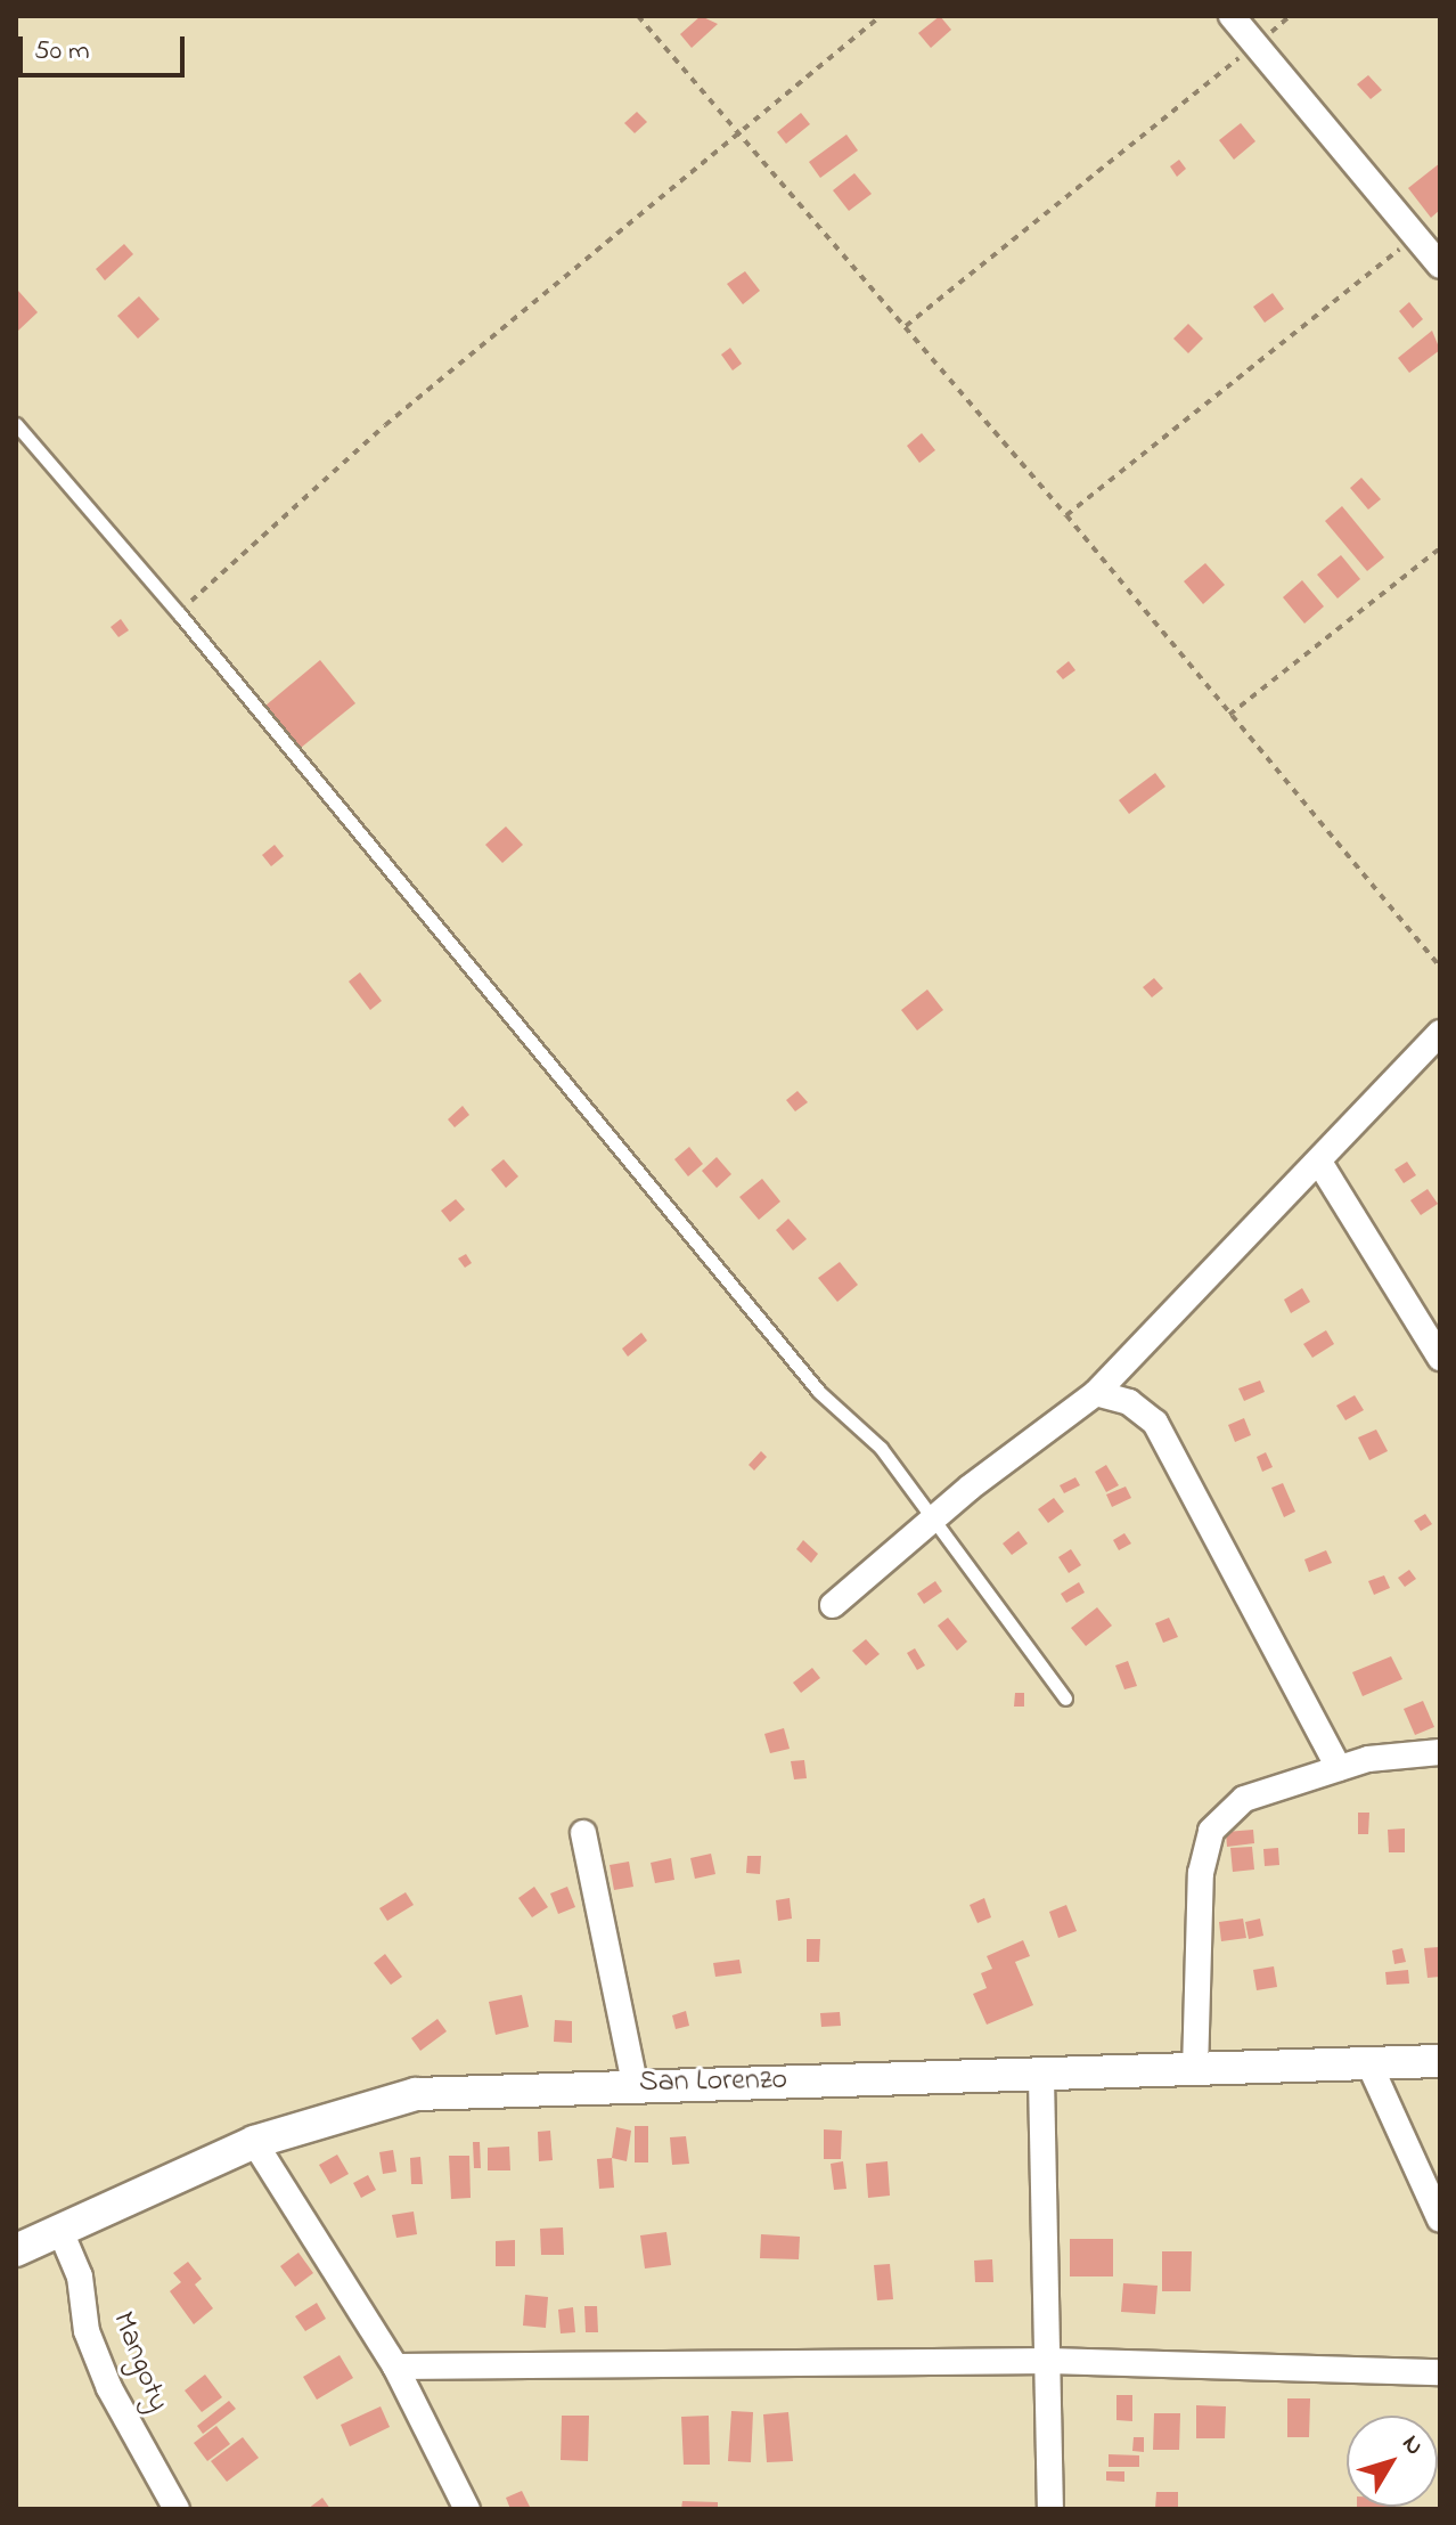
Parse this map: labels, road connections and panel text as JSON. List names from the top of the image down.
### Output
{
  "streets": {
    "street": ["San Lorenzo", "Mangoty"]
  },
  "crossings": [
    ["San Lorenzo", "Mangoty"]
  ],
  "scale_bar": "50 m",
  "north": "top right"
}
